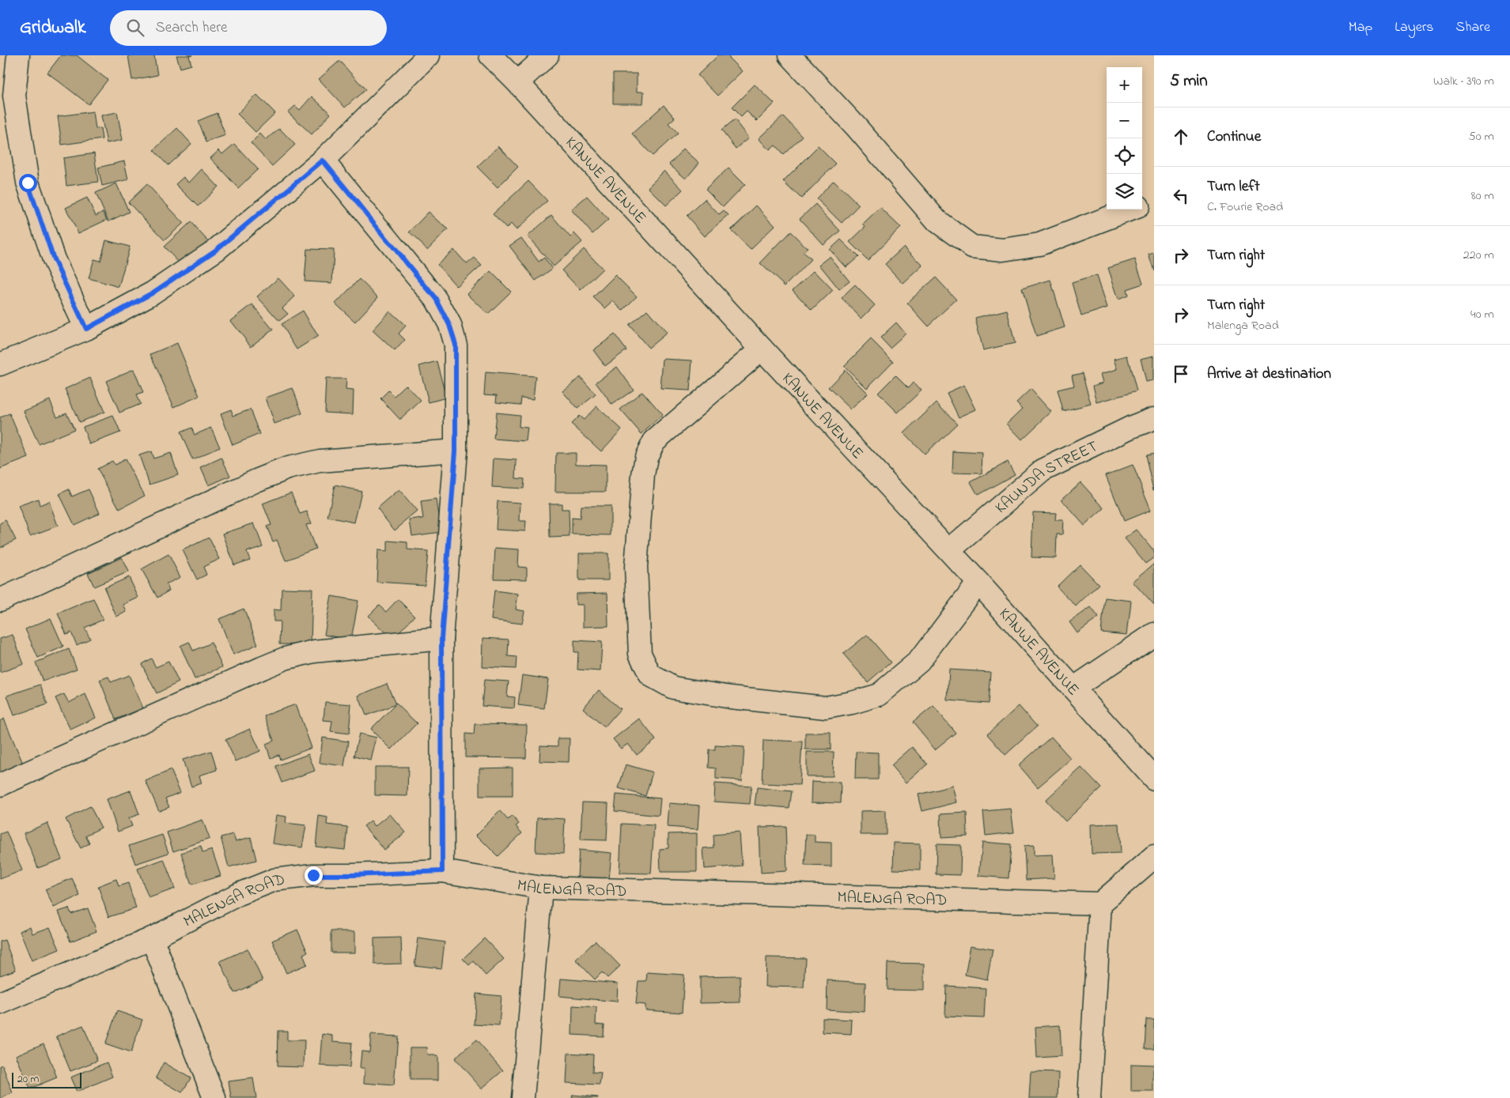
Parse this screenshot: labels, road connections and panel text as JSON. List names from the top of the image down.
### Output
{
  "streets": {
    "street": ["KANWE AVENUE", "KAUNDA STREET", "MALENGA ROAD"]
  },
  "crossings": [
    ["KANWE AVENUE", "KAUNDA STREET"]
  ],
  "scale_bar": "20 m",
  "page": {
    "header": "Gridwalk",
    "search": "Search here",
    "nav": ["Map", "Layers", "Share"],
    "heading": ["5 min", "Walk · 390 m"],
    "map_buttons": ["+", "−"],
    "list": [
      ["Continue", "50 m"],
      ["Turn left", "C. Fourie Road", "80 m"],
      ["Turn right", "220 m"],
      ["Turn right", "Malenga Road", "40 m"],
      "Arrive at destination"
    ],
    "scale": "20 m"
  }
}
